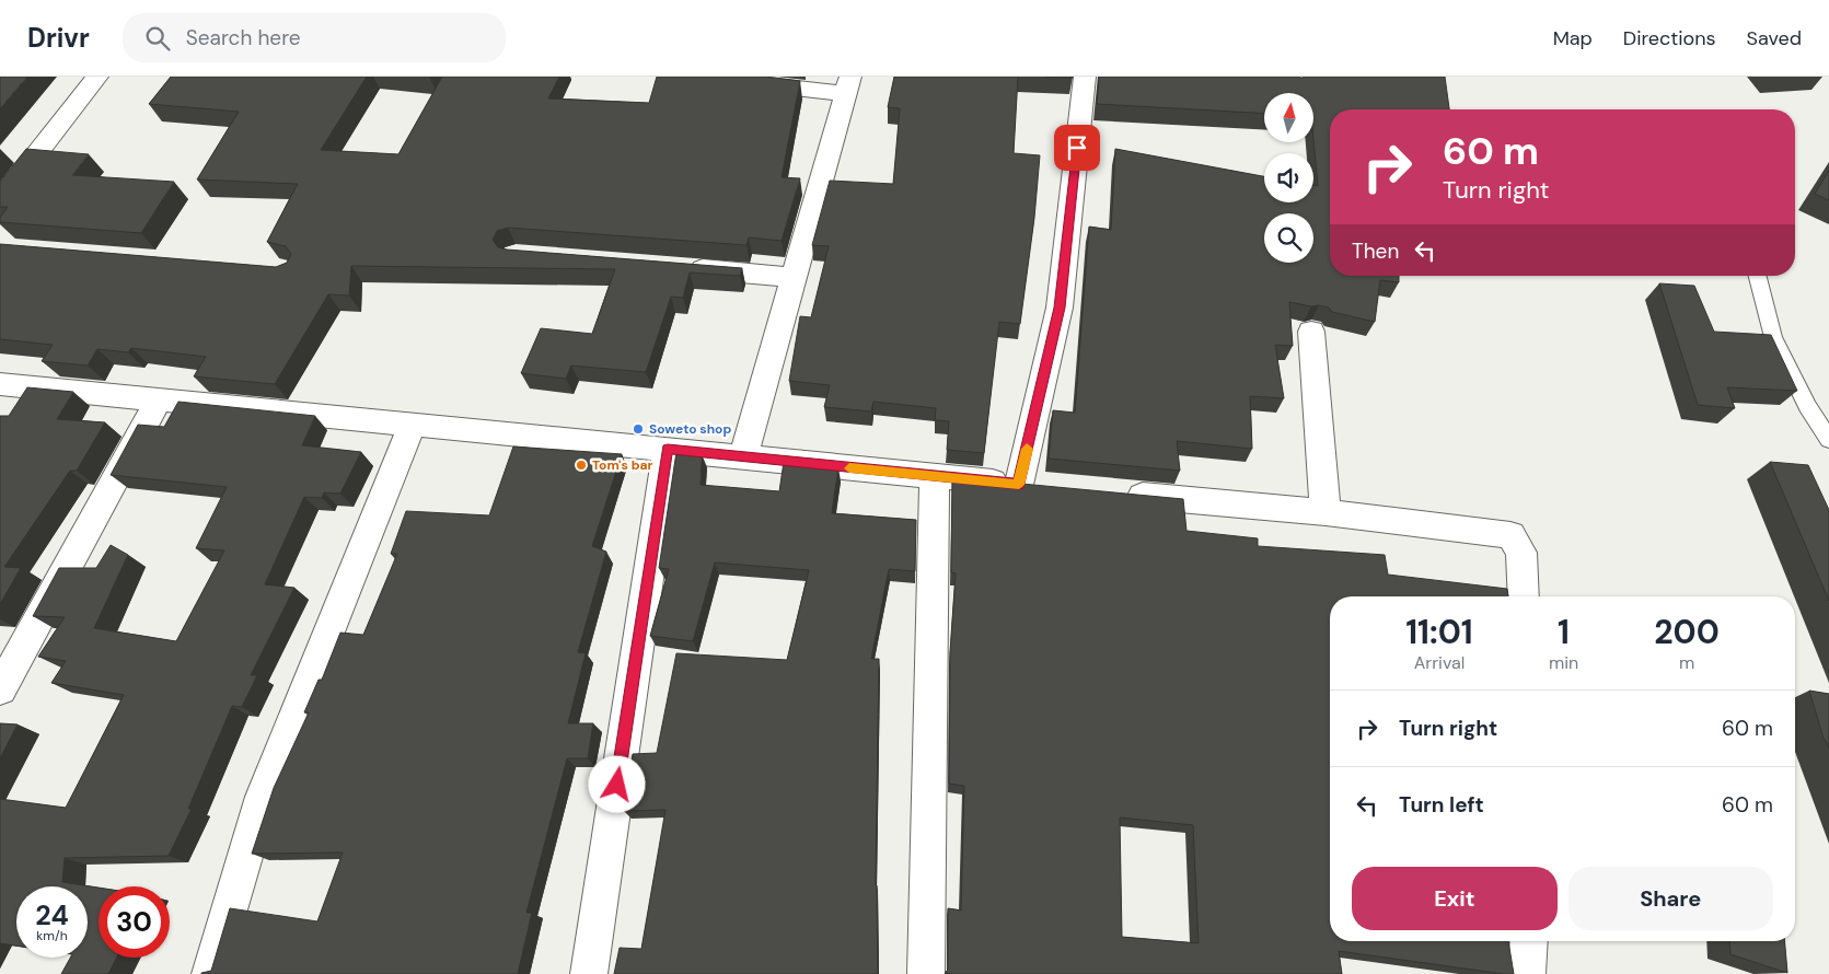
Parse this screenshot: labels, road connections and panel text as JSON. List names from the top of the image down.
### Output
{
  "places": ["Soweto shop", "Tom's bar"],
  "north": "top",
  "page": {
    "header": "Drivr",
    "search": "Search here",
    "nav": ["Map", "Directions", "Saved"],
    "turn": ["60 m", "Turn right"],
    "then": "Then",
    "eta": [
      "11:01",
      "Arrival",
      "1",
      "min",
      "200",
      "m"
    ],
    "list": [
      {
        "name": "Turn right",
        "value": "60 m"
      },
      {
        "name": "Turn left",
        "value": "60 m"
      }
    ],
    "buttons": ["Exit", "Share"],
    "speed": "24 km/h",
    "limit": "30"
  }
}
